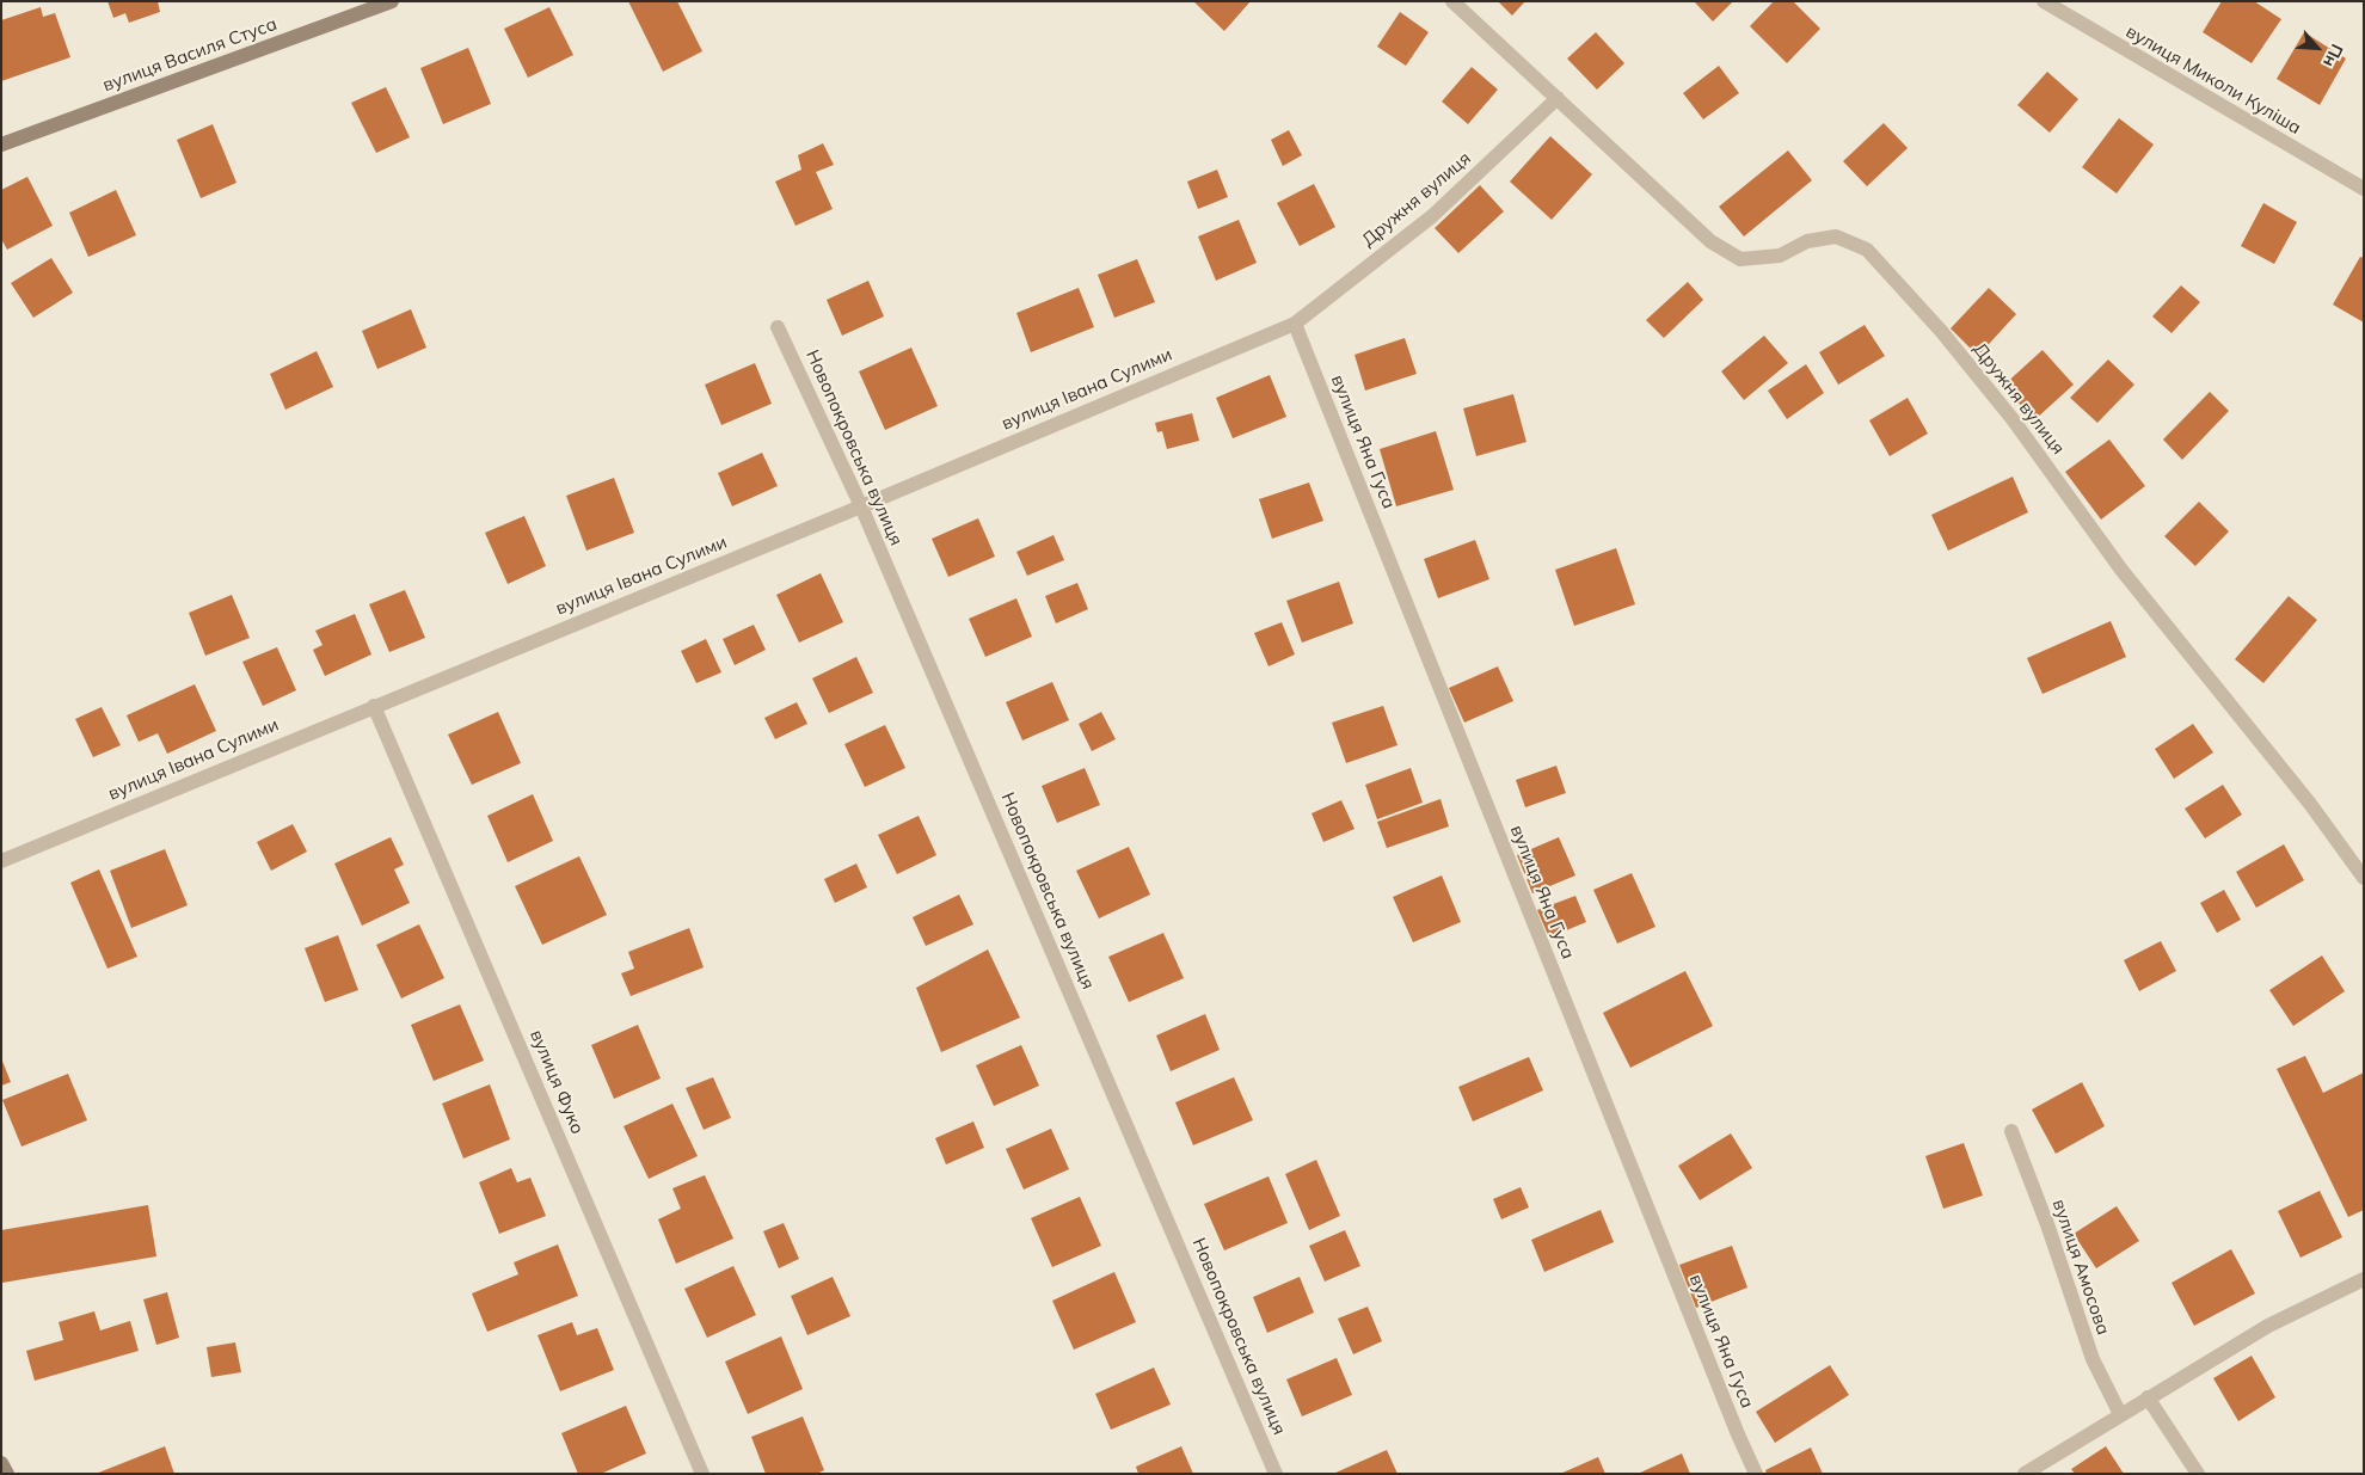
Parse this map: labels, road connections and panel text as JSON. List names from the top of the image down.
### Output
{
  "streets": {
    "main road": ["вулиця Василя Стуса"],
    "street": [
      "вулиця Миколи Куліша",
      "Дружня вулиця",
      "вулиця Івана Сулими",
      "вулиця Яна Гуса",
      "Новопокровська вулиця",
      "вулиця Фуко",
      "вулиця Амосова"
    ]
  },
  "crossings": [
    ["Дружня вулиця", "вулиця Івана Сулими"],
    ["Дружня вулиця", "вулиця Яна Гуса"],
    ["вулиця Івана Сулими", "вулиця Яна Гуса"],
    ["вулиця Івана Сулими", "Новопокровська вулиця"],
    ["вулиця Івана Сулими", "вулиця Фуко"]
  ],
  "north": "bottom right"
}
